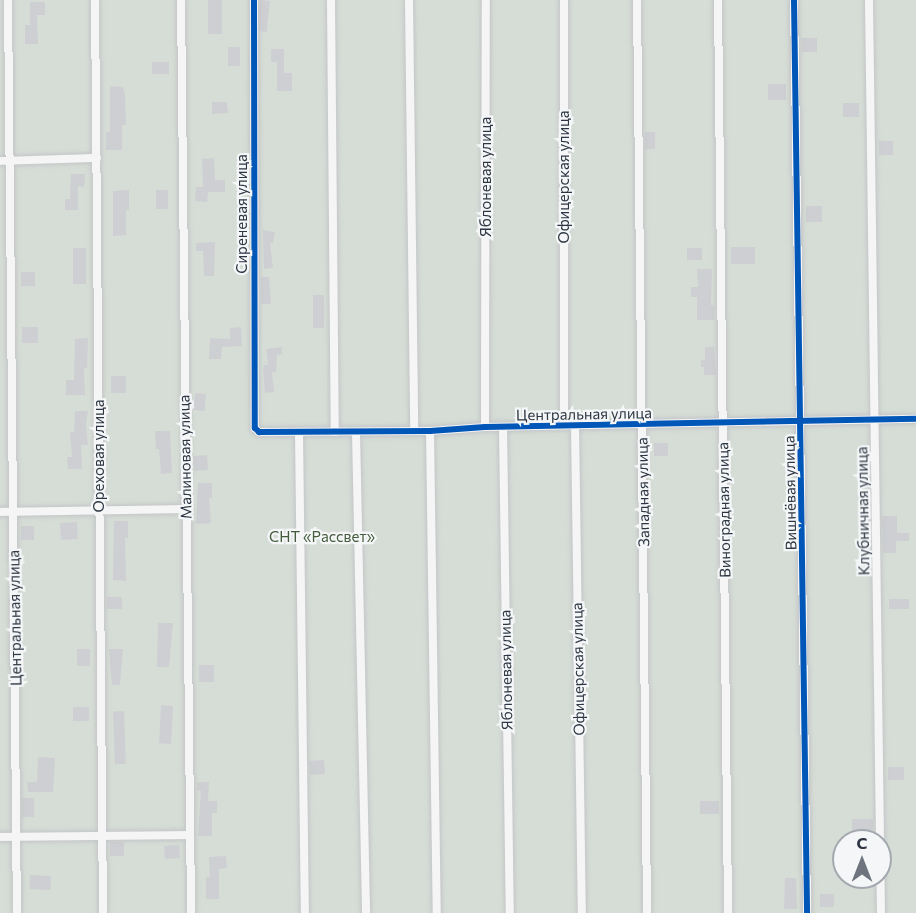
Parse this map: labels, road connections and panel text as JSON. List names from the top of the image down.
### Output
{
  "streets": {
    "street": [
      "Яблоневая улица",
      "Офицерская улица",
      "Сиреневая улица",
      "Центральная улица",
      "Ореховая улица",
      "Малиновая улица",
      "Западная улица",
      "Вишнёвая улица",
      "Виноградная улица",
      "Клубничная улица"
    ]
  },
  "crossings": [
    ["Яблоневая улица", "Центральная улица"],
    ["Офицерская улица", "Центральная улица"],
    ["Сиреневая улица", "Центральная улица"],
    ["Центральная улица", "Западная улица"],
    ["Центральная улица", "Вишнёвая улица"],
    ["Центральная улица", "Виноградная улица"],
    ["Центральная улица", "Клубничная улица"]
  ],
  "parks": ["СНТ «Рассвет»"],
  "north": "top"
}
